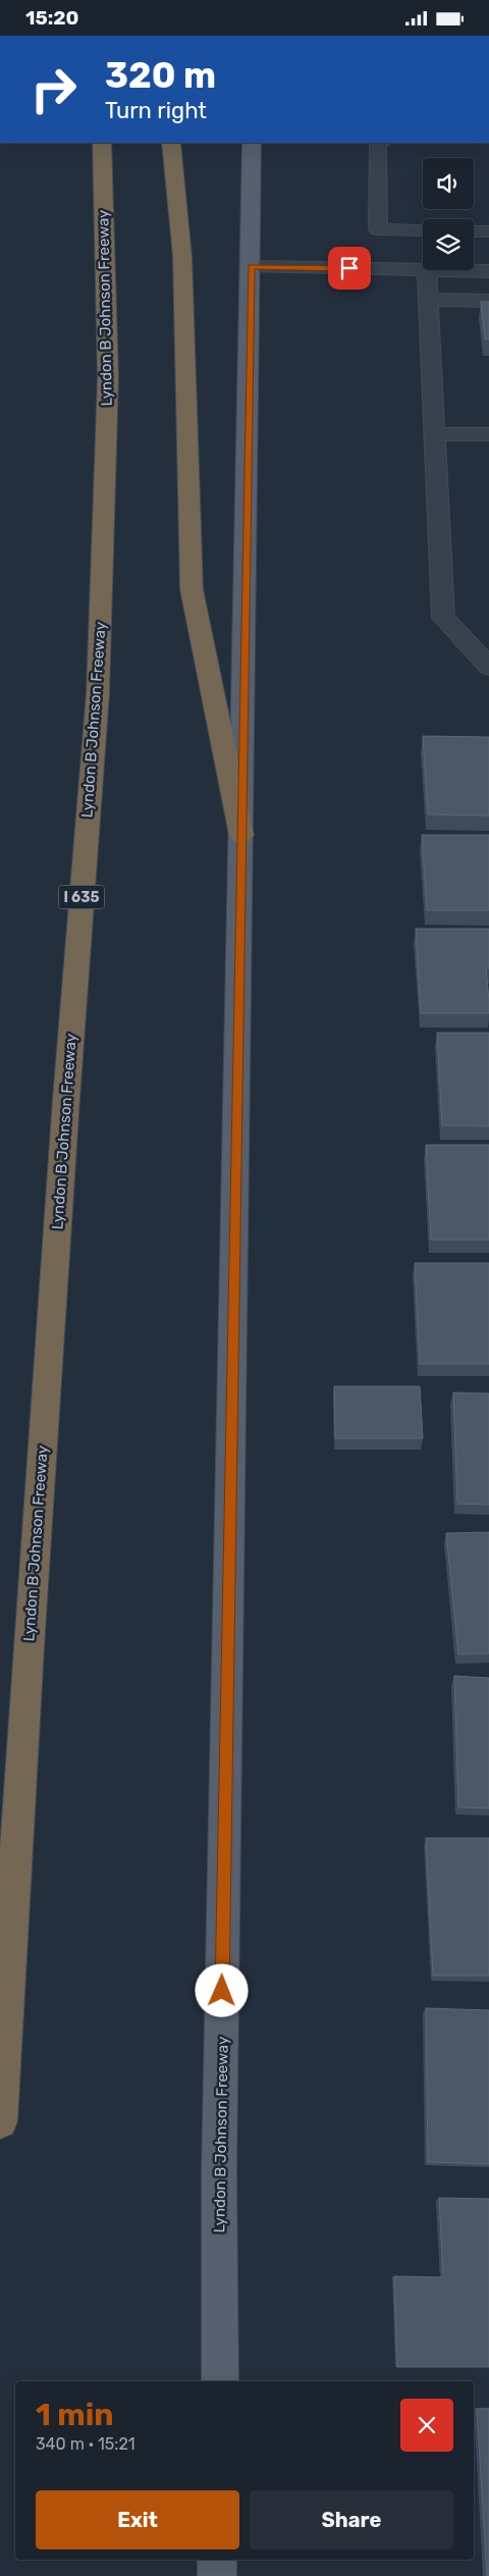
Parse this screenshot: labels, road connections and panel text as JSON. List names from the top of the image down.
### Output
{
  "streets": {
    "highway": ["Lyndon B Johnson Freeway", "I 635"]
  },
  "page": {
    "status": "15:20",
    "turn": ["320 m", "Turn right"],
    "heading": ["1 min", "340 m · 15:21"],
    "buttons": ["Exit", "Share"]
  }
}
